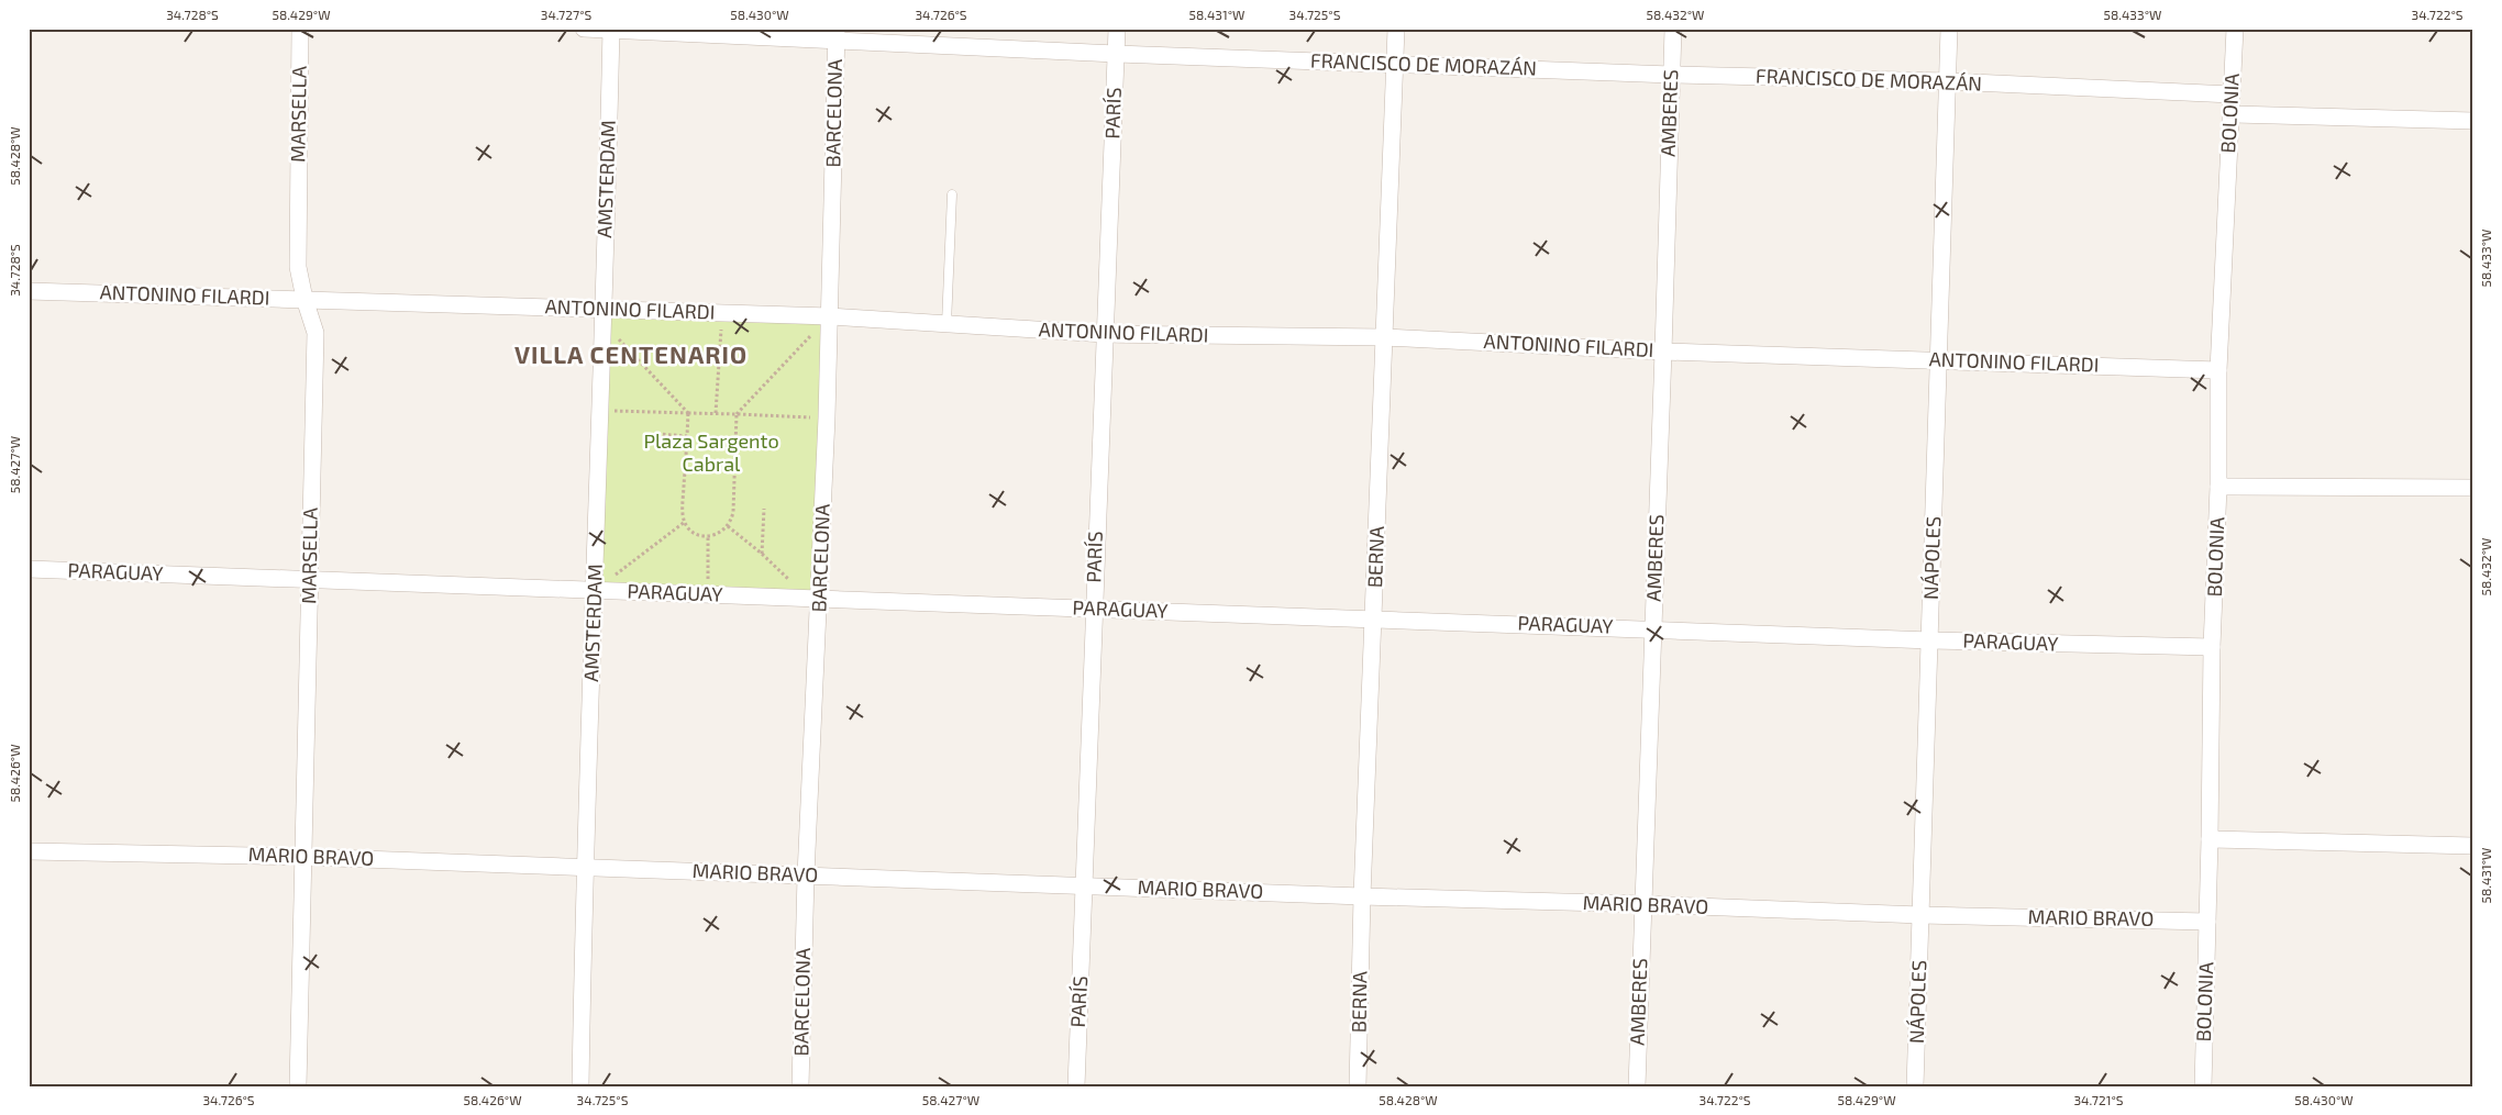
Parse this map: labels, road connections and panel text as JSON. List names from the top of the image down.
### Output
{
  "streets": {
    "street": [
      "FRANCISCO DE MORAZÁN",
      "BARCELONA",
      "PARÍS",
      "AMBERES",
      "BOLONIA",
      "MARSELLA",
      "AMSTERDAM",
      "ANTONINO FILARDI",
      "BERNA",
      "NÁPOLES",
      "PARAGUAY",
      "MARIO BRAVO"
    ]
  },
  "crossings": [
    ["FRANCISCO DE MORAZÁN", "BARCELONA"],
    ["FRANCISCO DE MORAZÁN", "PARÍS"],
    ["FRANCISCO DE MORAZÁN", "AMBERES"],
    ["FRANCISCO DE MORAZÁN", "BOLONIA"],
    ["FRANCISCO DE MORAZÁN", "AMSTERDAM"],
    ["FRANCISCO DE MORAZÁN", "BERNA"],
    ["FRANCISCO DE MORAZÁN", "NÁPOLES"],
    ["BARCELONA", "ANTONINO FILARDI"],
    ["BARCELONA", "PARAGUAY"],
    ["BARCELONA", "MARIO BRAVO"],
    ["PARÍS", "ANTONINO FILARDI"],
    ["PARÍS", "PARAGUAY"],
    ["PARÍS", "MARIO BRAVO"],
    ["AMBERES", "ANTONINO FILARDI"],
    ["AMBERES", "PARAGUAY"],
    ["AMBERES", "MARIO BRAVO"],
    ["BOLONIA", "ANTONINO FILARDI"],
    ["BOLONIA", "PARAGUAY"],
    ["BOLONIA", "MARIO BRAVO"],
    ["MARSELLA", "ANTONINO FILARDI"],
    ["MARSELLA", "PARAGUAY"],
    ["MARSELLA", "MARIO BRAVO"],
    ["AMSTERDAM", "ANTONINO FILARDI"],
    ["AMSTERDAM", "PARAGUAY"],
    ["AMSTERDAM", "MARIO BRAVO"],
    ["ANTONINO FILARDI", "BERNA"],
    ["ANTONINO FILARDI", "NÁPOLES"],
    ["BERNA", "PARAGUAY"],
    ["BERNA", "MARIO BRAVO"],
    ["NÁPOLES", "PARAGUAY"],
    ["NÁPOLES", "MARIO BRAVO"]
  ],
  "districts": ["VILLA CENTENARIO"],
  "parks": ["Plaza Sargento Cabral"],
  "coordinates": [
    "34.728°S",
    "58.429°W",
    "34.727°S",
    "58.430°W",
    "34.726°S",
    "58.431°W",
    "34.725°S",
    "58.432°W",
    "58.433°W",
    "34.722°S",
    "58.428°W",
    "58.427°W",
    "58.426°W",
    "34.721°S"
  ]
}
